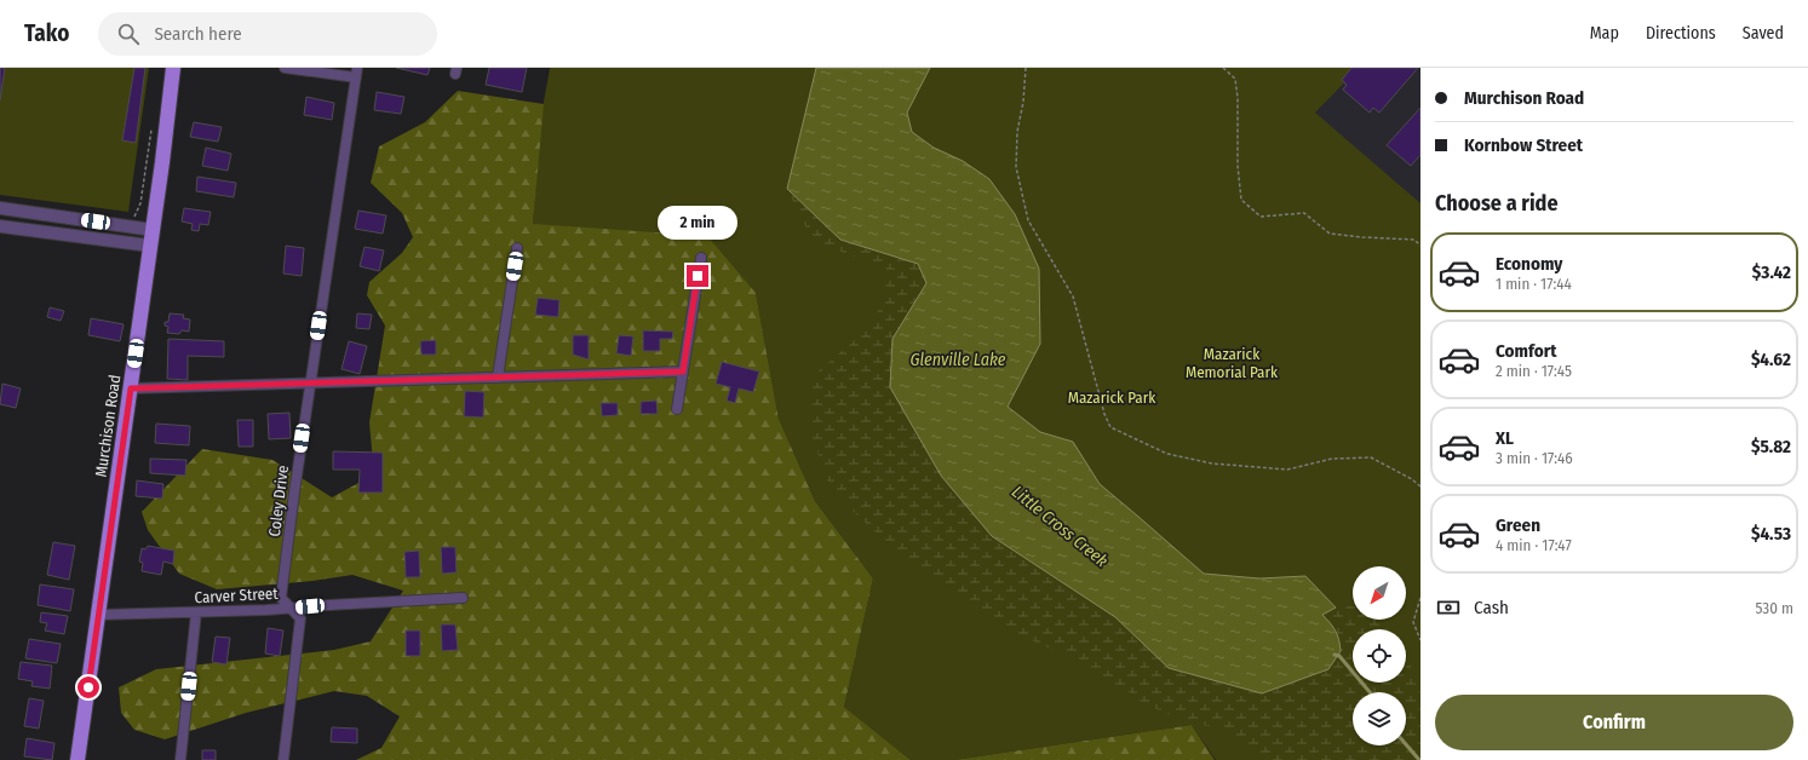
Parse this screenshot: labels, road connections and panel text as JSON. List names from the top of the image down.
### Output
{
  "streets": {
    "main road": ["Murchison Road"],
    "street": ["Coley Drive", "Carver Street"]
  },
  "crossings": [
    ["Murchison Road", "Carver Street"],
    ["Coley Drive", "Carver Street"]
  ],
  "water": ["Glenville Lake", "Little Cross Creek"],
  "parks": ["Mazarick Memorial Park", "Mazarick Park"],
  "north": "bottom left",
  "page": {
    "header": "Tako",
    "search": "Search here",
    "nav": ["Map", "Directions", "Saved"],
    "banner": ["Murchison Road", "Kornbow Street"],
    "heading": "Choose a ride",
    "bubble": "2 min",
    "list": [
      {
        "name": "Economy",
        "note": "1 min · 17:44",
        "value": "$3.42"
      },
      {
        "name": "Comfort",
        "note": "2 min · 17:45",
        "value": "$4.62"
      },
      {
        "name": "XL",
        "note": "3 min · 17:46",
        "value": "$5.82"
      },
      {
        "name": "Green",
        "note": "4 min · 17:47",
        "value": "$4.53"
      }
    ],
    "pay": ["Cash", "530 m"],
    "buttons": "Confirm"
  }
}
